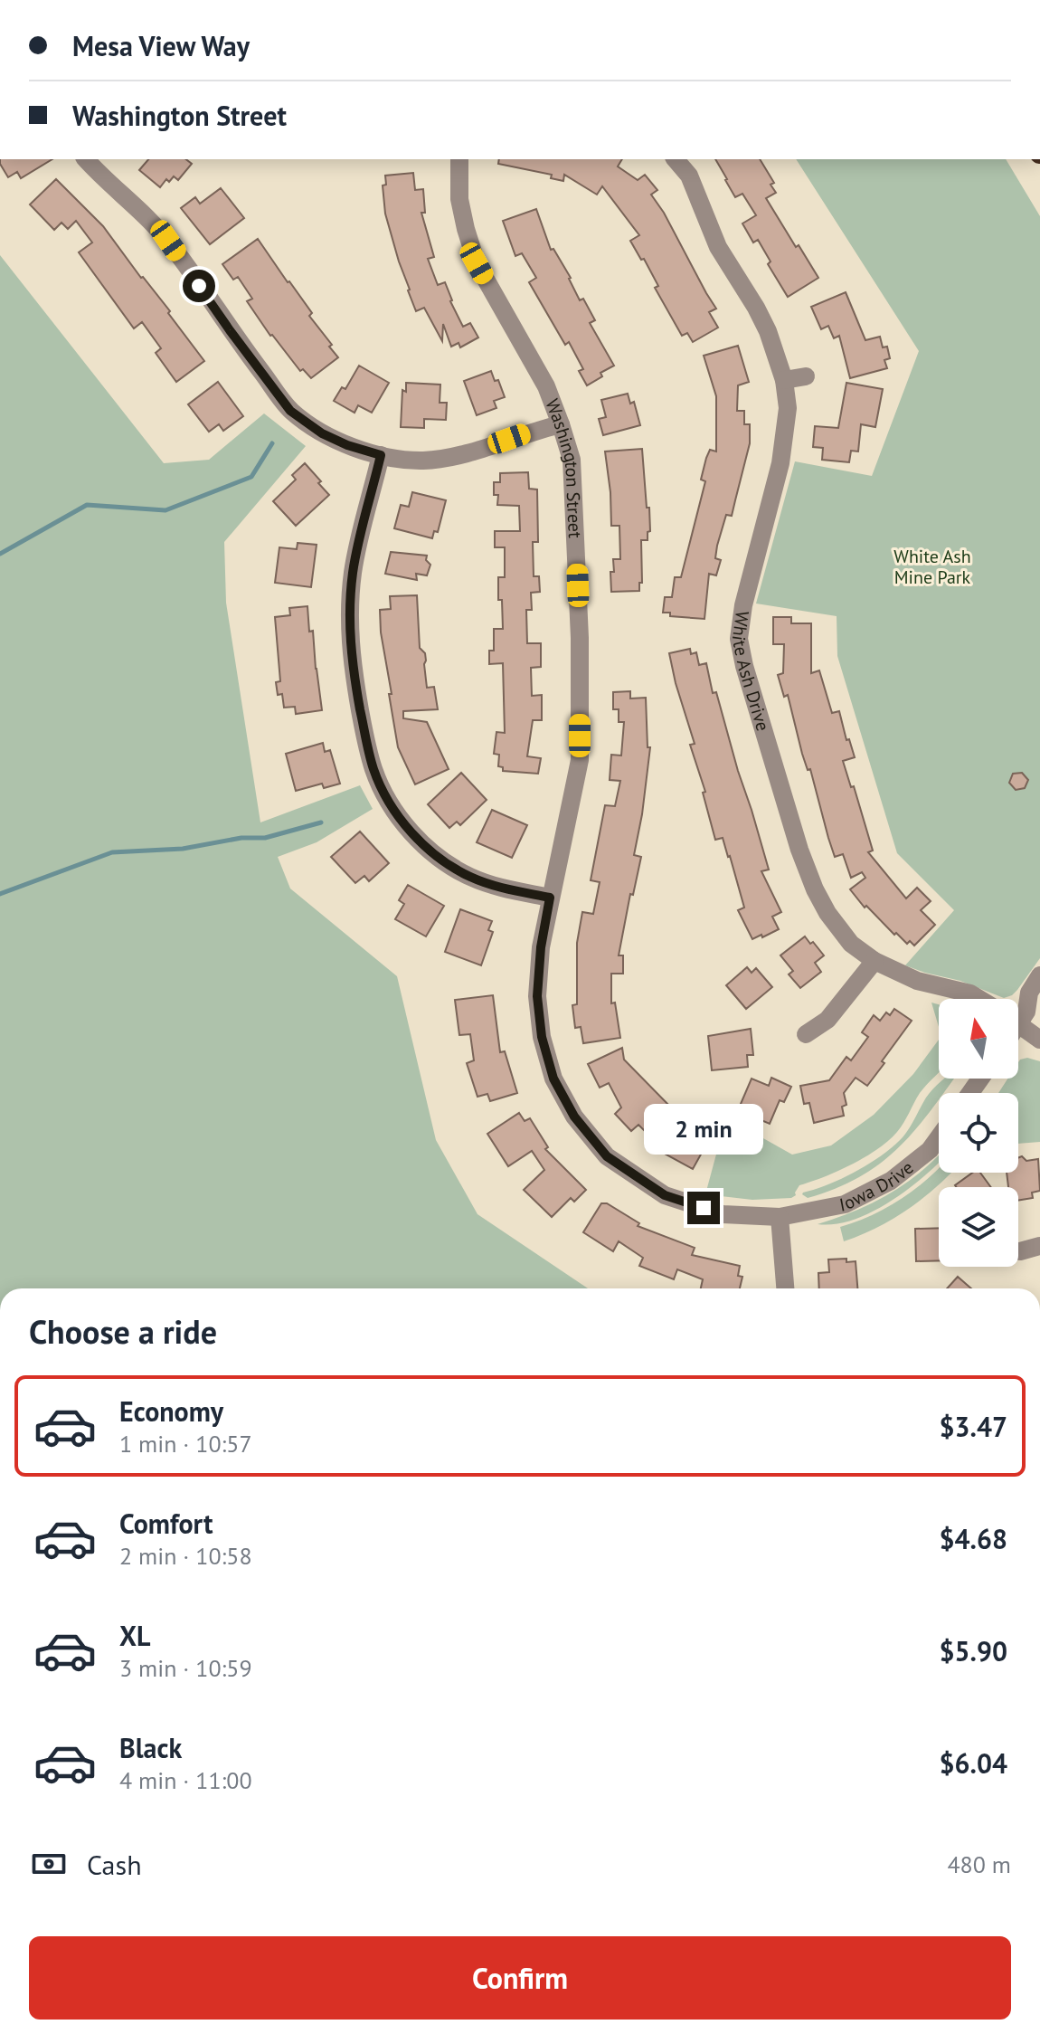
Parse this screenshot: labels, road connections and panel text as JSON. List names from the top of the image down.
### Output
{
  "streets": {
    "street": ["Washington Street", "White Ash Drive", "Iowa Drive"]
  },
  "crossings": [
    ["Washington Street", "Iowa Drive"]
  ],
  "parks": ["White Ash Mine Park"],
  "north": "top",
  "page": {
    "banner": ["Mesa View Way", "Washington Street"],
    "bubble": "2 min",
    "heading": "Choose a ride",
    "list": [
      {
        "name": "Economy",
        "note": "1 min · 10:57",
        "value": "$3.47"
      },
      {
        "name": "Comfort",
        "note": "2 min · 10:58",
        "value": "$4.68"
      },
      {
        "name": "XL",
        "note": "3 min · 10:59",
        "value": "$5.90"
      },
      {
        "name": "Black",
        "note": "4 min · 11:00",
        "value": "$6.04"
      }
    ],
    "pay": ["Cash", "480 m"],
    "buttons": "Confirm"
  }
}
